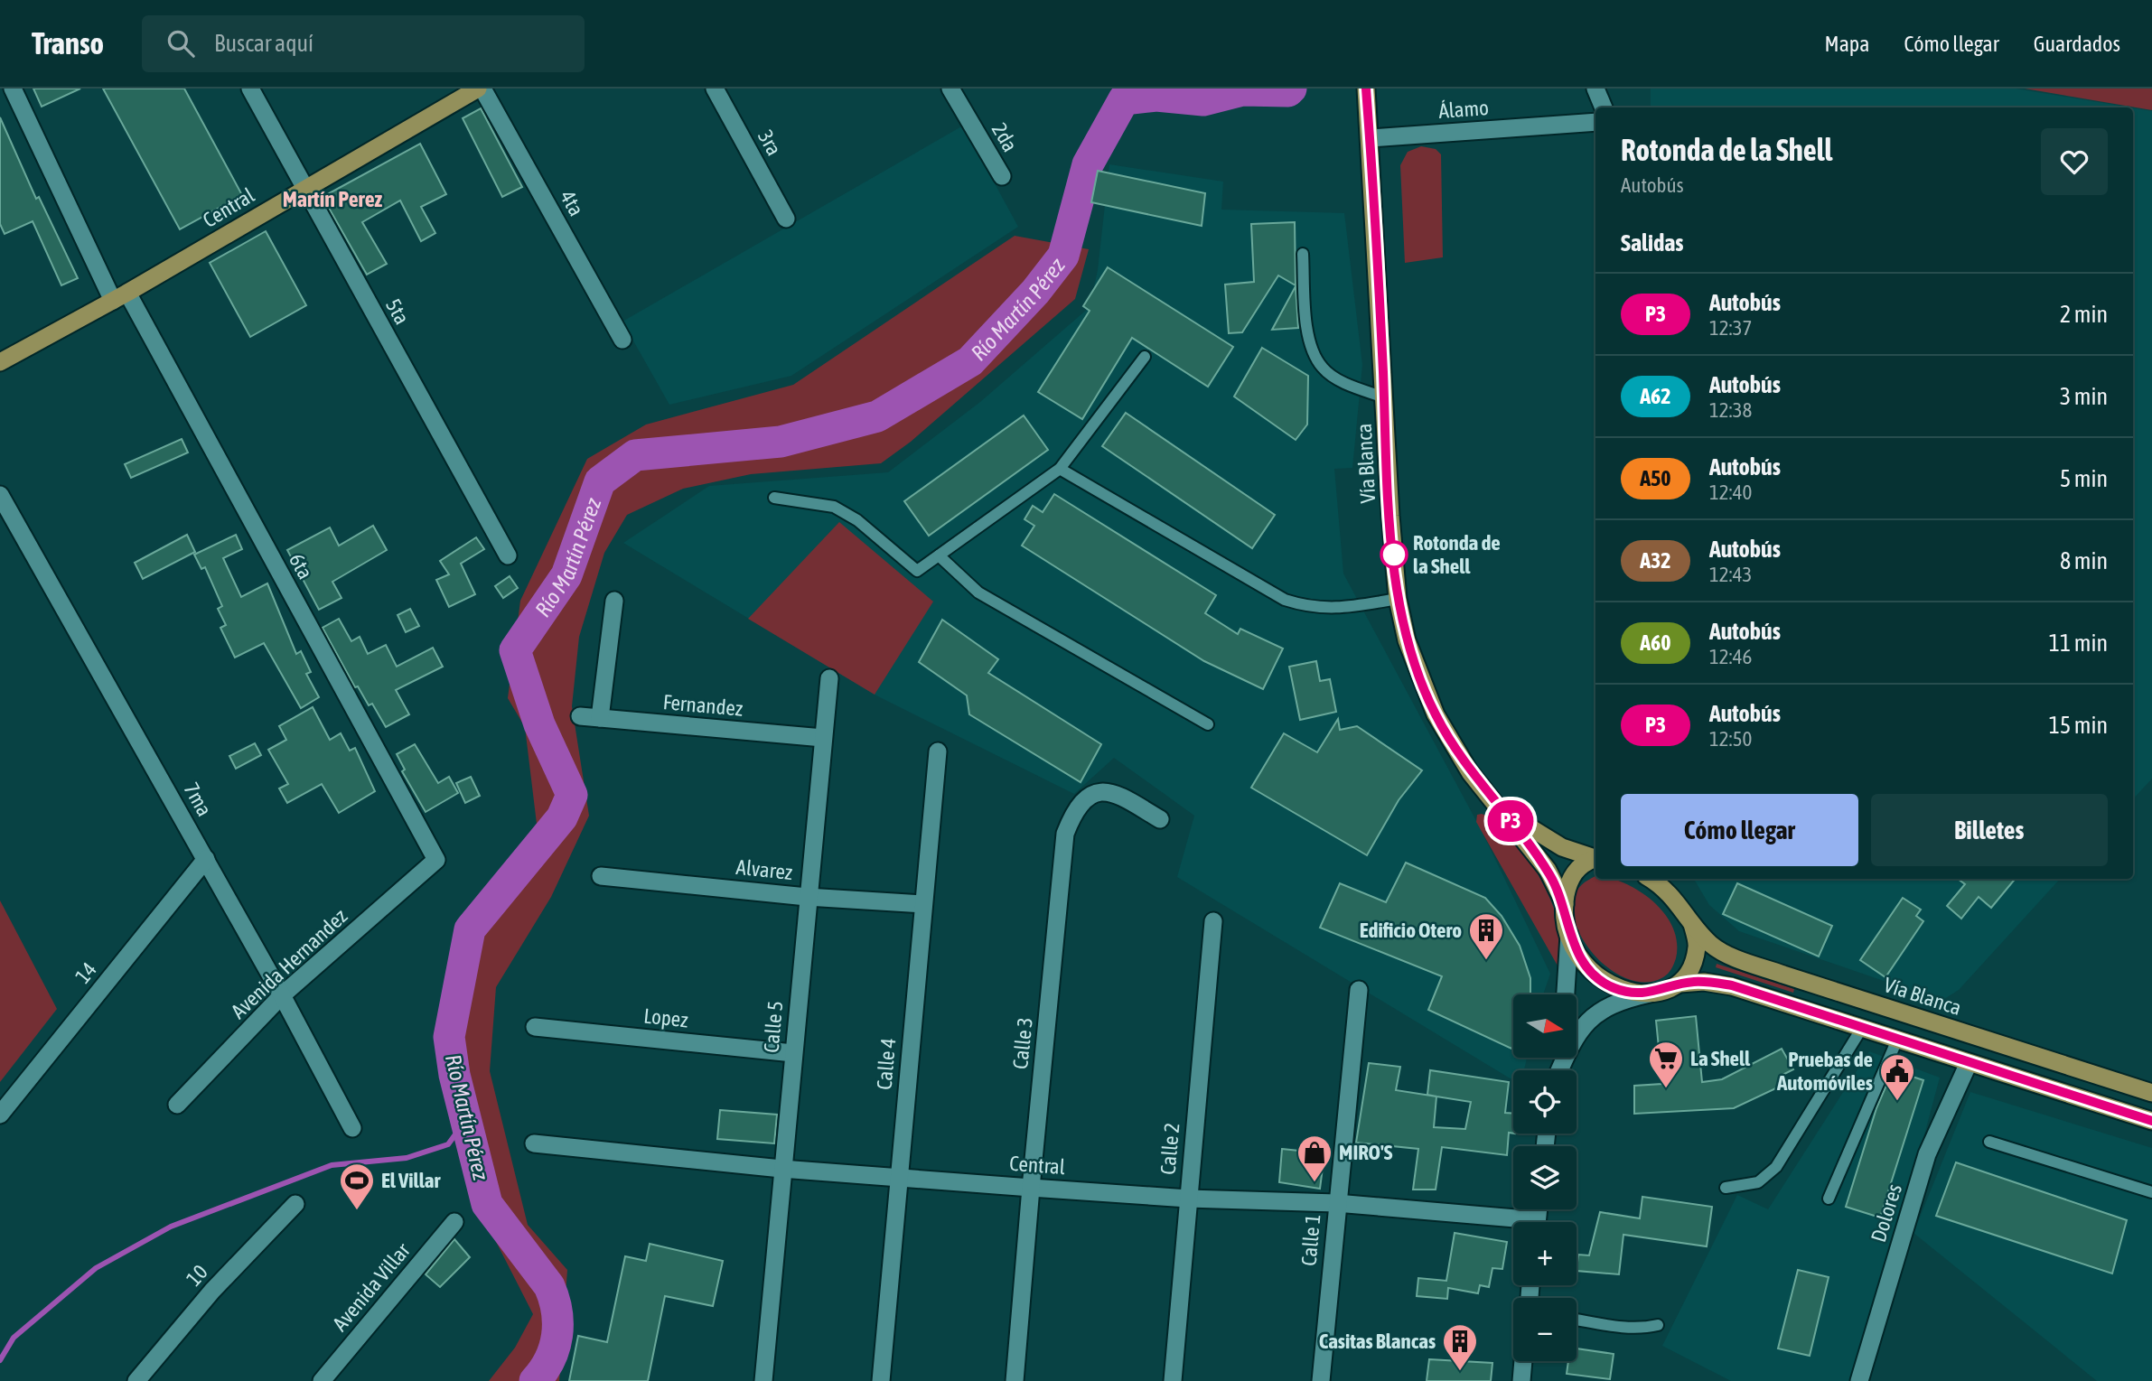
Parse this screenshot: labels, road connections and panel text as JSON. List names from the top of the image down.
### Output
{
  "streets": {
    "main road": ["Central", "Vía Blanca"],
    "street": [
      "Álamo",
      "2da",
      "3ra",
      "4ta",
      "5ta",
      "6ta",
      "Fernandez",
      "7ma",
      "Alvarez",
      "Avenida Hernandez",
      "14",
      "Lopez",
      "Calle 5",
      "Calle 3",
      "Calle 4",
      "Calle 2",
      "Dolores",
      "Calle 1",
      "10",
      "Avenida Villar"
    ]
  },
  "crossings": [
    ["Álamo", "Vía Blanca"],
    ["4ta", "Central"],
    ["Central", "5ta"],
    ["Central", "6ta"],
    ["Central", "Calle 5"],
    ["Central", "Calle 3"],
    ["Central", "Calle 4"],
    ["Central", "Calle 2"],
    ["Central", "Calle 1"],
    ["6ta", "Avenida Hernandez"],
    ["Fernandez", "Calle 5"],
    ["7ma", "Avenida Hernandez"],
    ["7ma", "14"],
    ["Alvarez", "Calle 5"],
    ["Alvarez", "Calle 4"],
    ["Lopez", "Calle 5"]
  ],
  "districts": ["Martín Perez"],
  "water": ["Río Martín Pérez"],
  "places": {
    "other": ["Rotonda de la Shell"],
    "building": ["Edificio Otero", "Casitas Blancas"],
    "supermarket": ["La Shell"],
    "public building": ["Pruebas de Automóviles"],
    "shop": ["MIRO'S"],
    "sports": ["El Villar"]
  },
  "lines": ["bus line P3"],
  "north": "right",
  "page": {
    "header": "Transo",
    "search": "Buscar aquí",
    "nav": ["Mapa", "Cómo llegar", "Guardados"],
    "on_map": "P3",
    "heading": [
      ["Rotonda de la Shell", "Autobús"],
      "Salidas"
    ],
    "list": [
      {
        "mark": "P3",
        "name": "Autobús",
        "note": "12:37",
        "value": "2 min"
      },
      {
        "mark": "A62",
        "name": "Autobús",
        "note": "12:38",
        "value": "3 min"
      },
      {
        "mark": "A50",
        "name": "Autobús",
        "note": "12:40",
        "value": "5 min"
      },
      {
        "mark": "A32",
        "name": "Autobús",
        "note": "12:43",
        "value": "8 min"
      },
      {
        "mark": "A60",
        "name": "Autobús",
        "note": "12:46",
        "value": "11 min"
      },
      {
        "mark": "P3",
        "name": "Autobús",
        "note": "12:50",
        "value": "15 min"
      }
    ],
    "buttons": ["Cómo llegar", "Billetes"],
    "map_buttons": ["+", "−"]
  }
}
